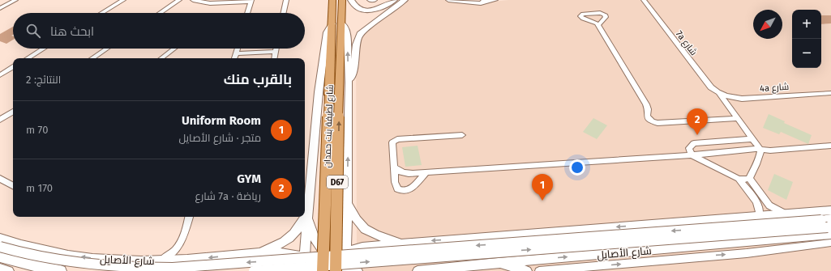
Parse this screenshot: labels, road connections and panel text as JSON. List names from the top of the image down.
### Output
{
  "streets": {
    "main road": ["شارع لطيفة بنت حمدان", "D67"],
    "street": ["7a شارع", "4a شارع", "شارع الأصايل"]
  },
  "crossings": [
    ["7a شارع", "4a شارع"]
  ],
  "north": "bottom left",
  "page": {
    "map_buttons": ["+", "−"],
    "search": "ابحث هنا",
    "heading": ["بالقرب منك", "النتائج: 2"],
    "list": [
      {
        "mark": "1",
        "name": "Uniform Room",
        "note": "متجر · شارع الأصايل",
        "value": "70 m"
      },
      {
        "mark": "2",
        "name": "GYM",
        "note": "رياضة · 7a شارع",
        "value": "170 m"
      }
    ],
    "pins": ["2", "1"]
  }
}
